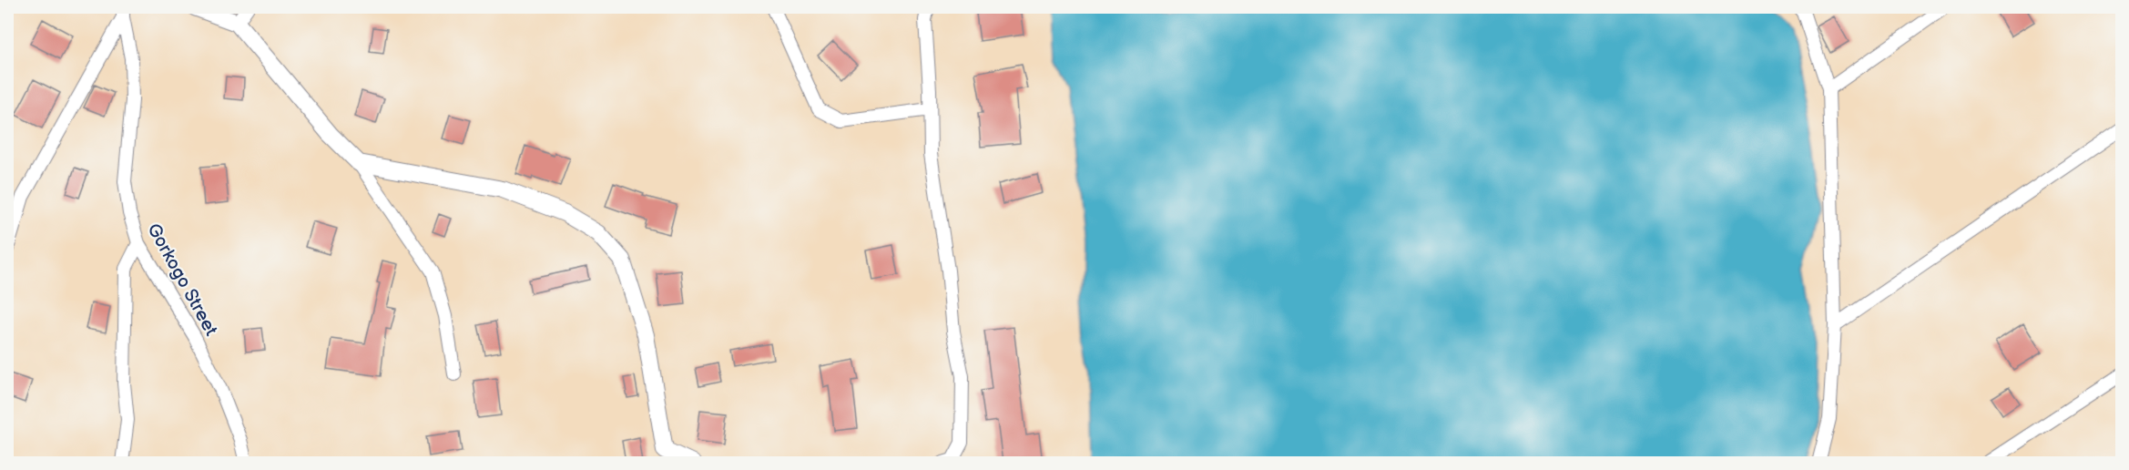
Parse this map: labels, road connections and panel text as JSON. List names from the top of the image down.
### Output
{
  "streets": {
    "street": ["Gorkogo Street"]
  }
}
